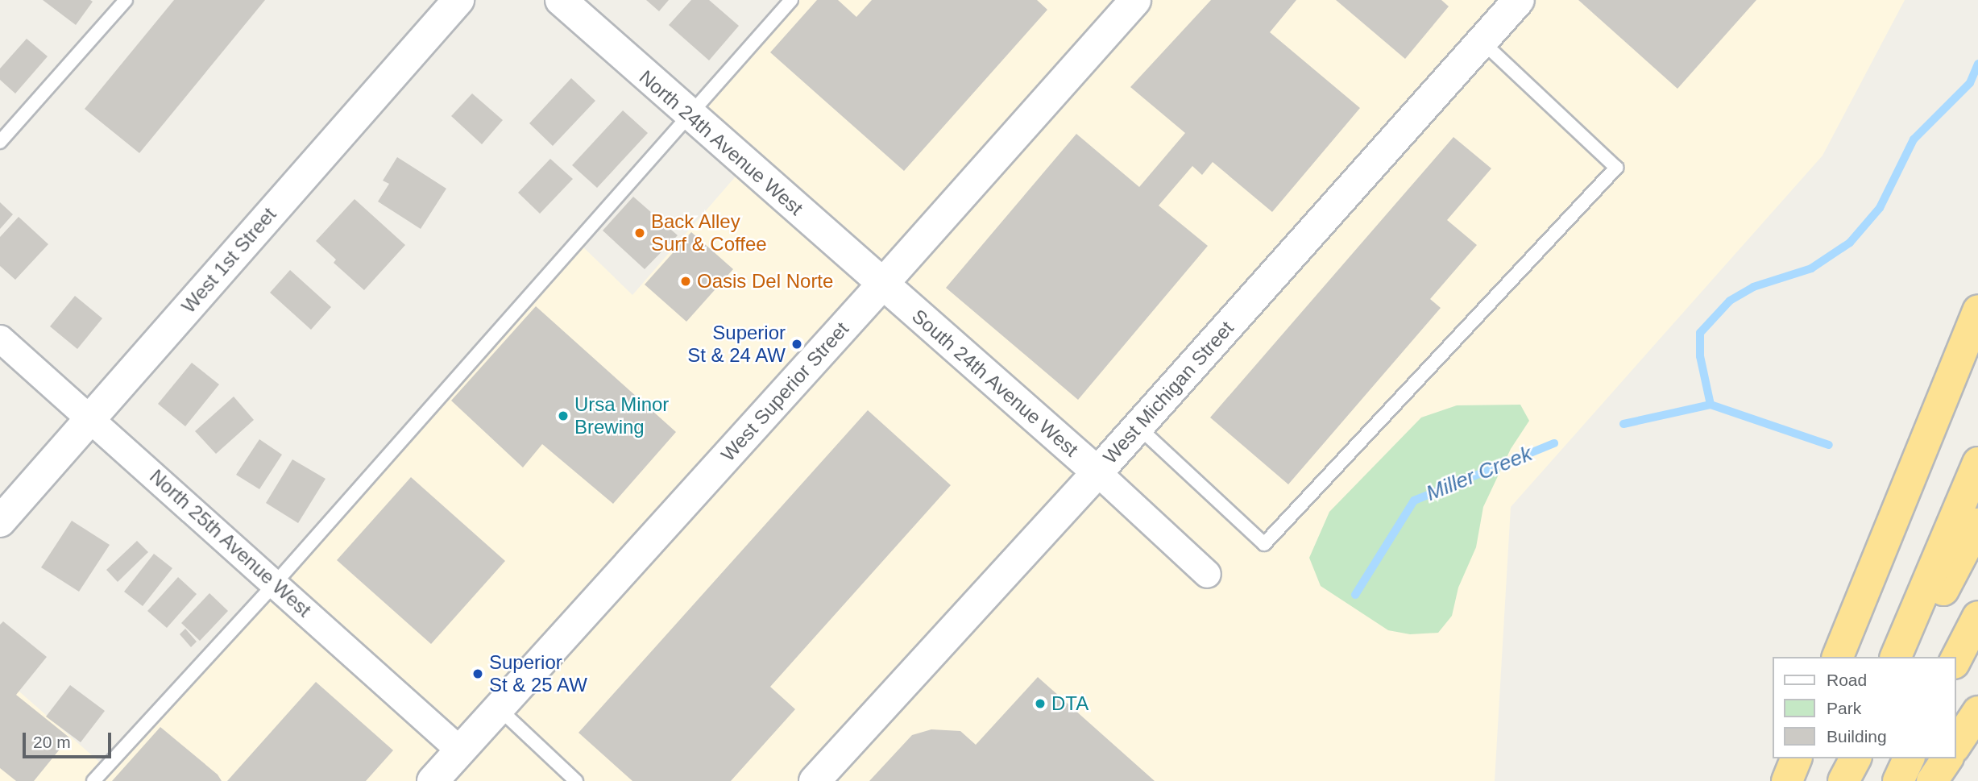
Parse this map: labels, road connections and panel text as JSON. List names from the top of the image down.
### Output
{
  "streets": {
    "street": [
      "North 24th Avenue West",
      "West 1st Street",
      "South 24th Avenue West",
      "West Superior Street",
      "West Michigan Street",
      "North 25th Avenue West"
    ]
  },
  "crossings": [
    ["North 24th Avenue West", "South 24th Avenue West"],
    ["North 24th Avenue West", "West Superior Street"],
    ["West 1st Street", "North 25th Avenue West"],
    ["South 24th Avenue West", "West Superior Street"],
    ["South 24th Avenue West", "West Michigan Street"],
    ["West Superior Street", "North 25th Avenue West"]
  ],
  "water": ["Miller Creek"],
  "places": [
    "Back Alley Surf & Coffee",
    "Oasis Del Norte",
    "Superior St & 24 AW",
    "Ursa Minor Brewing",
    "Superior St & 25 AW",
    "DTA"
  ],
  "legend": ["Road", "Park", "Building"],
  "scale_bar": "20 m"
}
